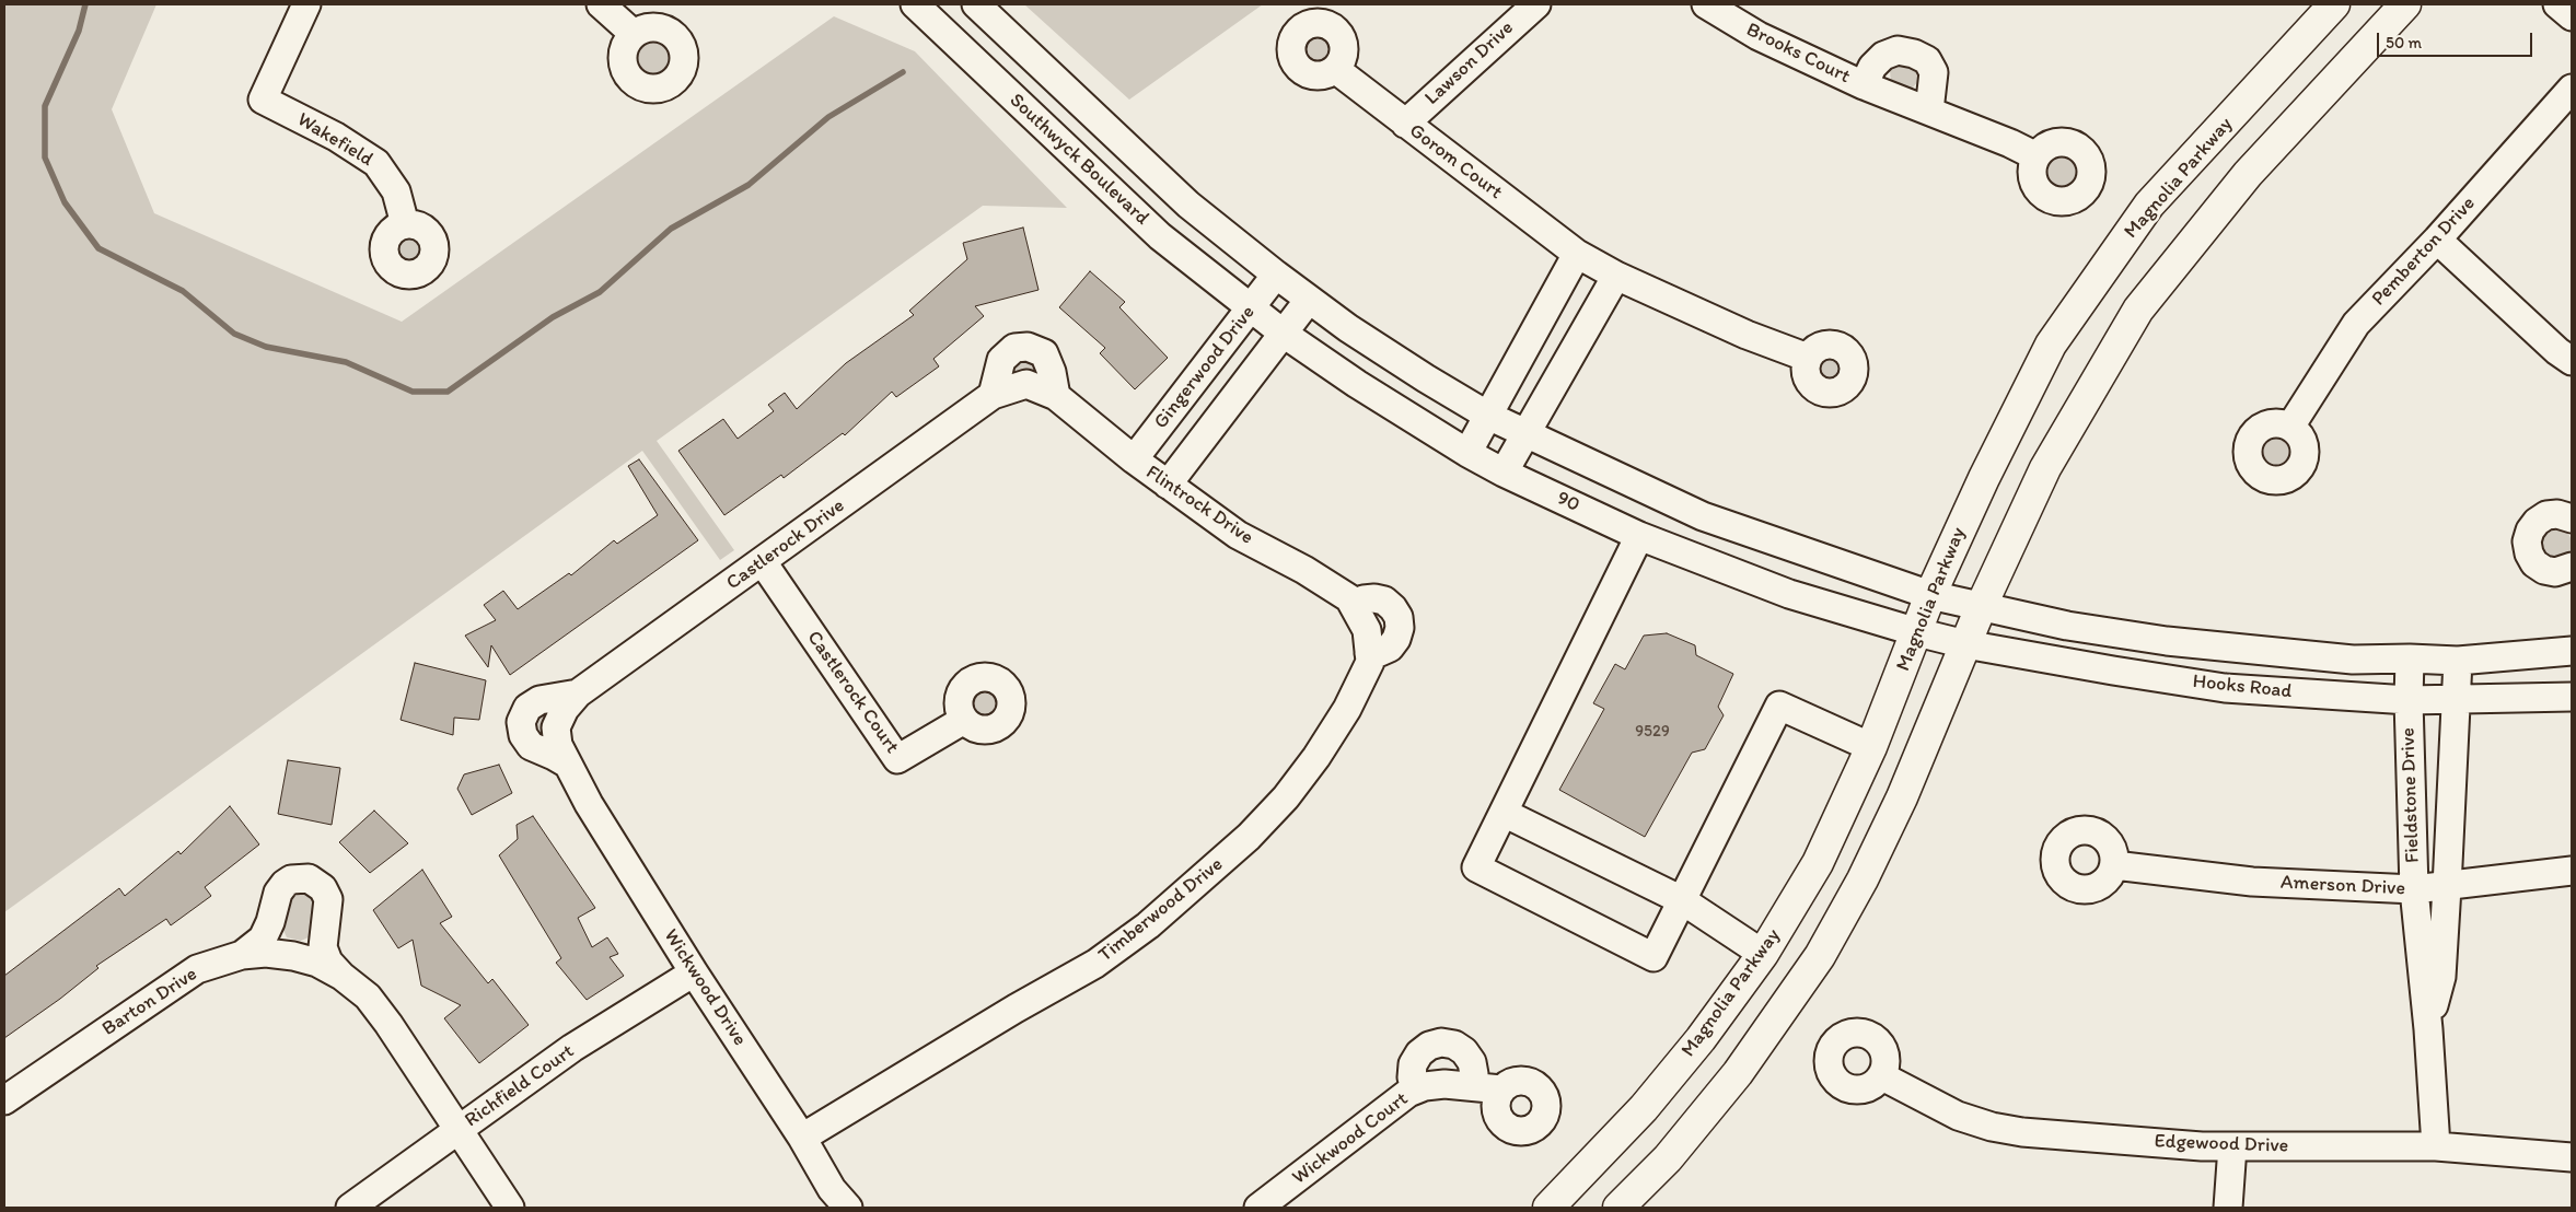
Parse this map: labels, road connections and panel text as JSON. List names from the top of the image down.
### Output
{
  "streets": {
    "main road": ["Magnolia Parkway"],
    "street": [
      "Brooks Court",
      "Lawson Drive",
      "Wakefield",
      "Southwyck Boulevard",
      "Gorom Court",
      "Pemberton Drive",
      "Gingerwood Drive",
      "90",
      "Flintrock Drive",
      "Castlerock Drive",
      "Hooks Road",
      "Castlerock Court",
      "Fieldstone Drive",
      "Amerson Drive",
      "Timberwood Drive",
      "Wickwood Drive",
      "Barton Drive",
      "Richfield Court",
      "Wickwood Court",
      "Edgewood Drive"
    ]
  },
  "crossings": [
    ["Lawson Drive", "Gorom Court"],
    ["Southwyck Boulevard", "Gingerwood Drive"],
    ["Southwyck Boulevard", "90"],
    ["Magnolia Parkway", "90"],
    ["Magnolia Parkway", "Hooks Road"],
    ["Gingerwood Drive", "90"],
    ["Gingerwood Drive", "Flintrock Drive"],
    ["90", "Hooks Road"],
    ["Flintrock Drive", "Castlerock Drive"],
    ["Flintrock Drive", "Timberwood Drive"],
    ["Castlerock Drive", "Castlerock Court"],
    ["Castlerock Drive", "Wickwood Drive"],
    ["Hooks Road", "Fieldstone Drive"],
    ["Fieldstone Drive", "Amerson Drive"],
    ["Fieldstone Drive", "Edgewood Drive"],
    ["Timberwood Drive", "Wickwood Drive"],
    ["Wickwood Drive", "Richfield Court"]
  ],
  "house_numbers": ["9529"],
  "scale_bar": "50 m"
}
